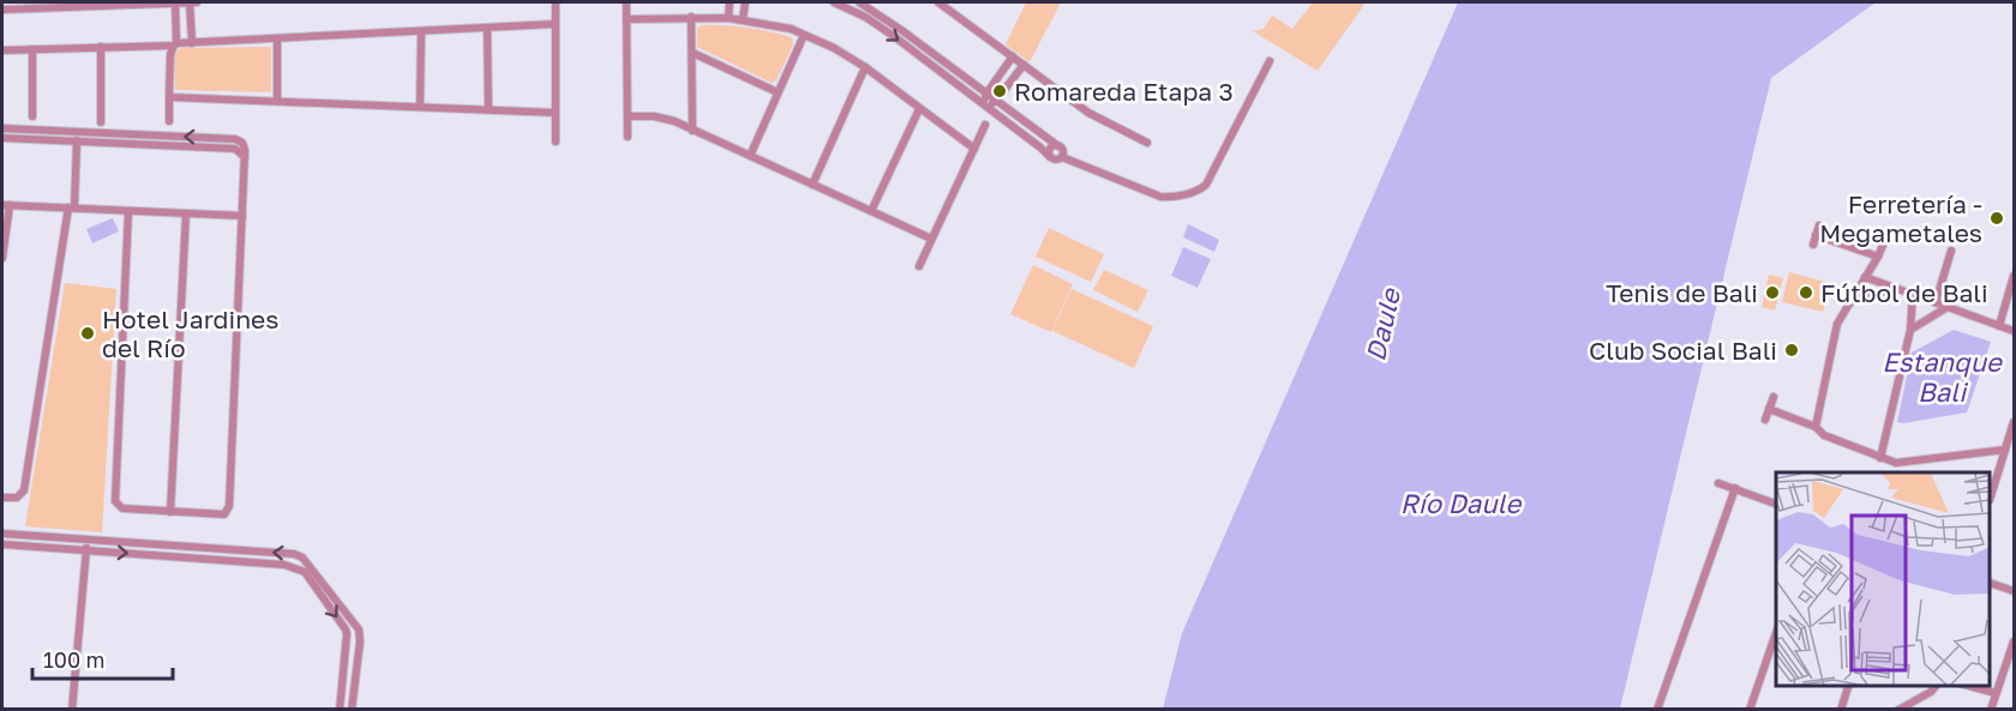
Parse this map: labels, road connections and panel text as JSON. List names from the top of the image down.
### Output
{
  "water": ["Daule", "Estanque Bali", "Río Daule"],
  "places": [
    "Romareda Etapa 3",
    "Ferretería - Megametales",
    "Tenis de Bali",
    "Fútbol de Bali",
    "Hotel Jardines del Río",
    "Club Social Bali"
  ],
  "scale_bar": "100 m"
}
